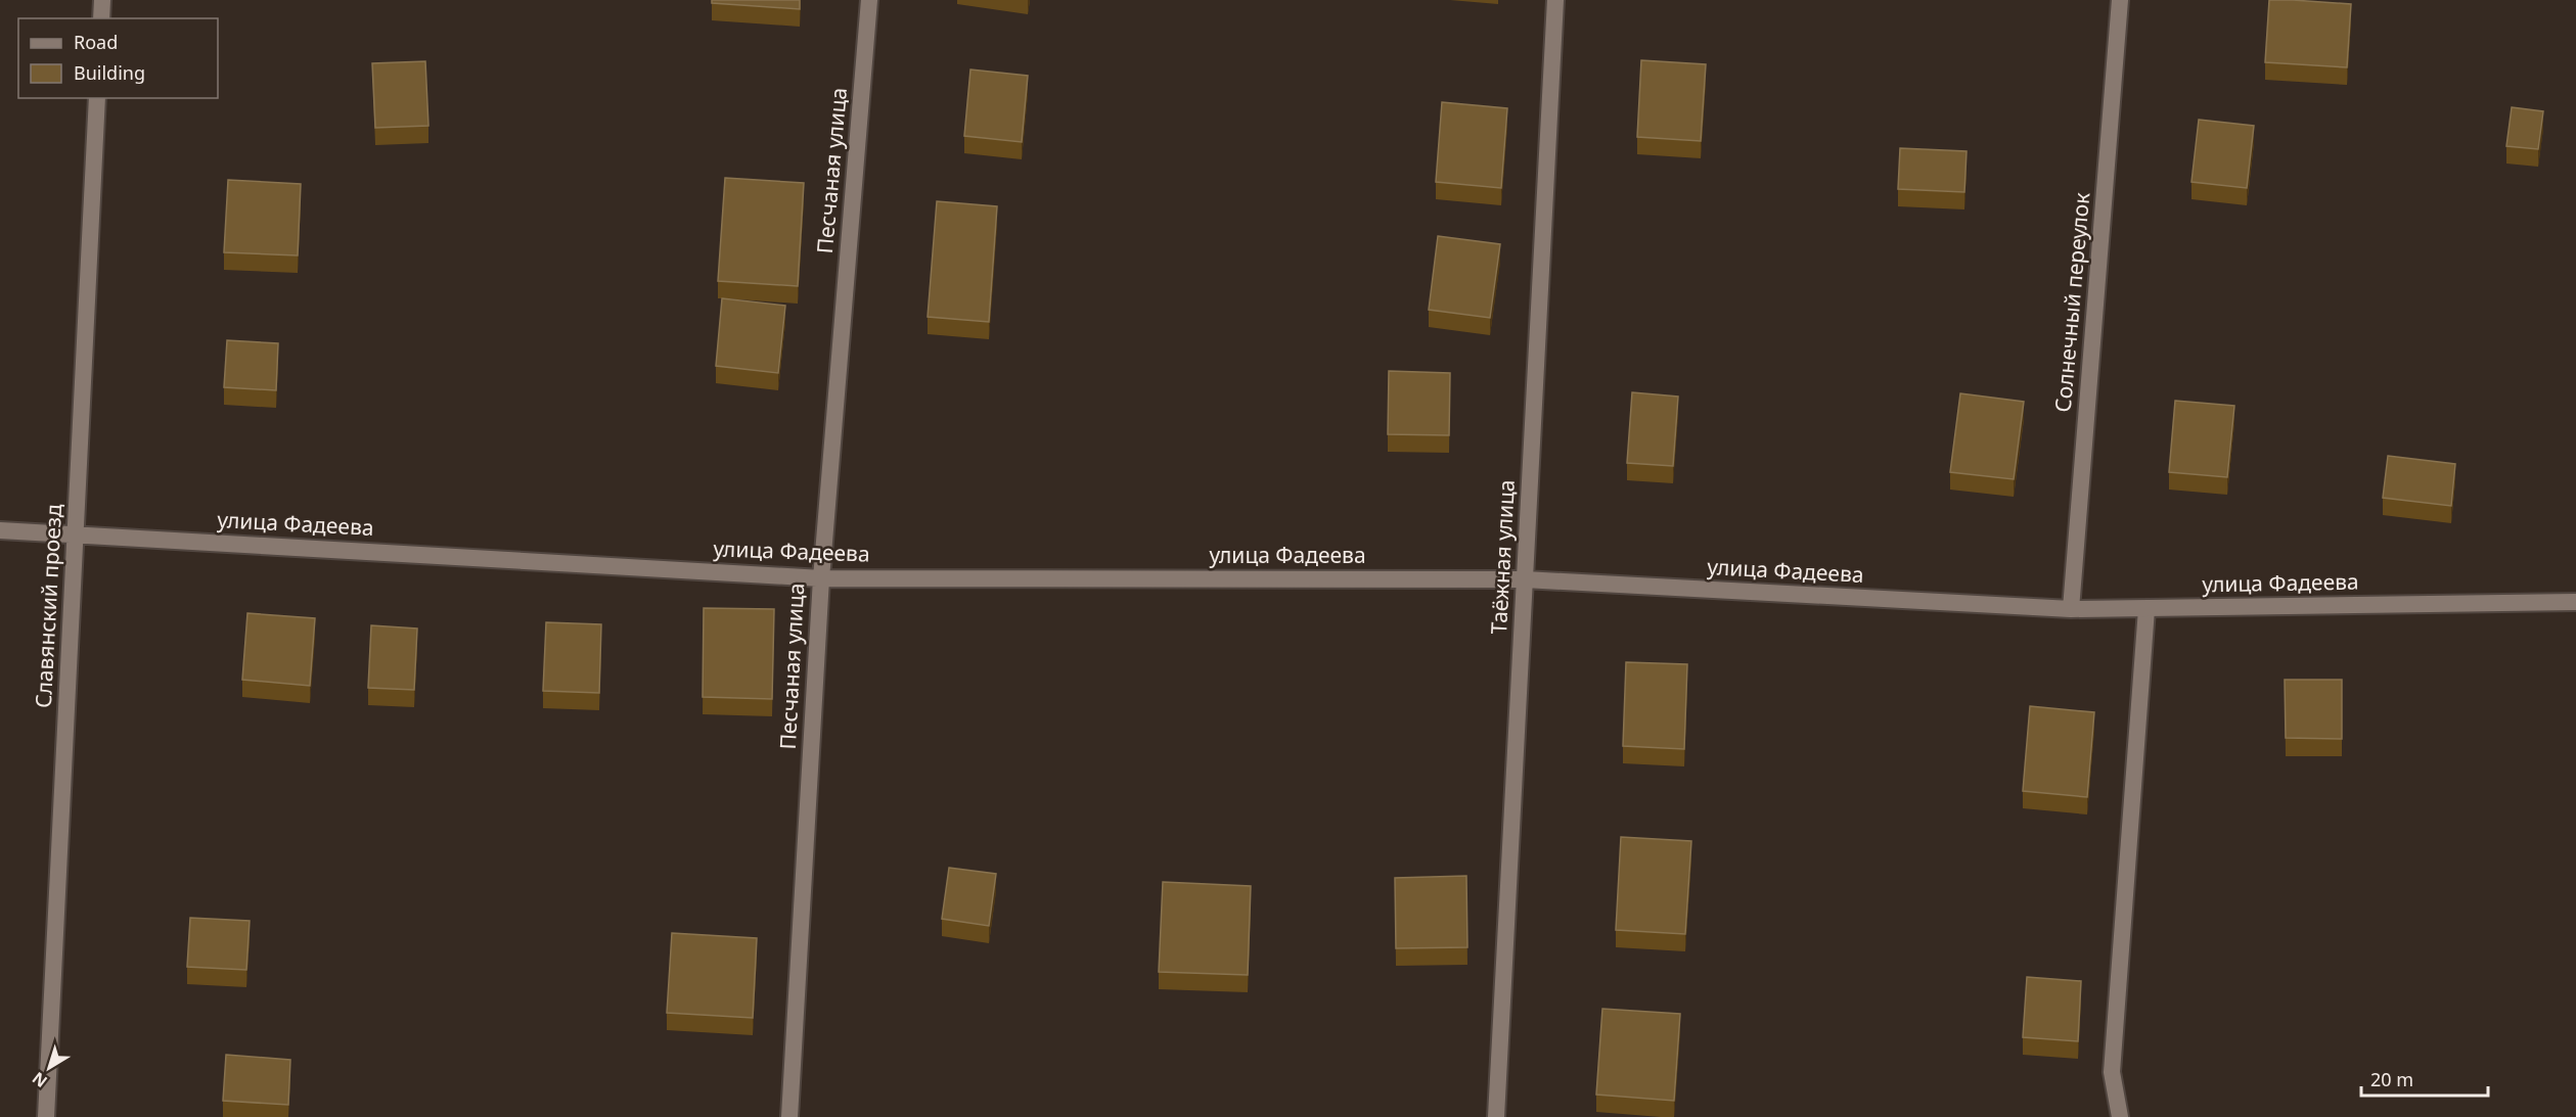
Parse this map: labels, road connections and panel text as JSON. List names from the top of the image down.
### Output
{
  "streets": {
    "street": [
      "Песчаная улица",
      "Солнечный переулок",
      "улица Фадеева",
      "Таёжная улица",
      "Славянский проезд"
    ]
  },
  "crossings": [
    ["Песчаная улица", "улица Фадеева"],
    ["Солнечный переулок", "улица Фадеева"],
    ["улица Фадеева", "Таёжная улица"],
    ["улица Фадеева", "Славянский проезд"]
  ],
  "legend": ["Road", "Building"],
  "scale_bar": "20 m",
  "north": "bottom left"
}
